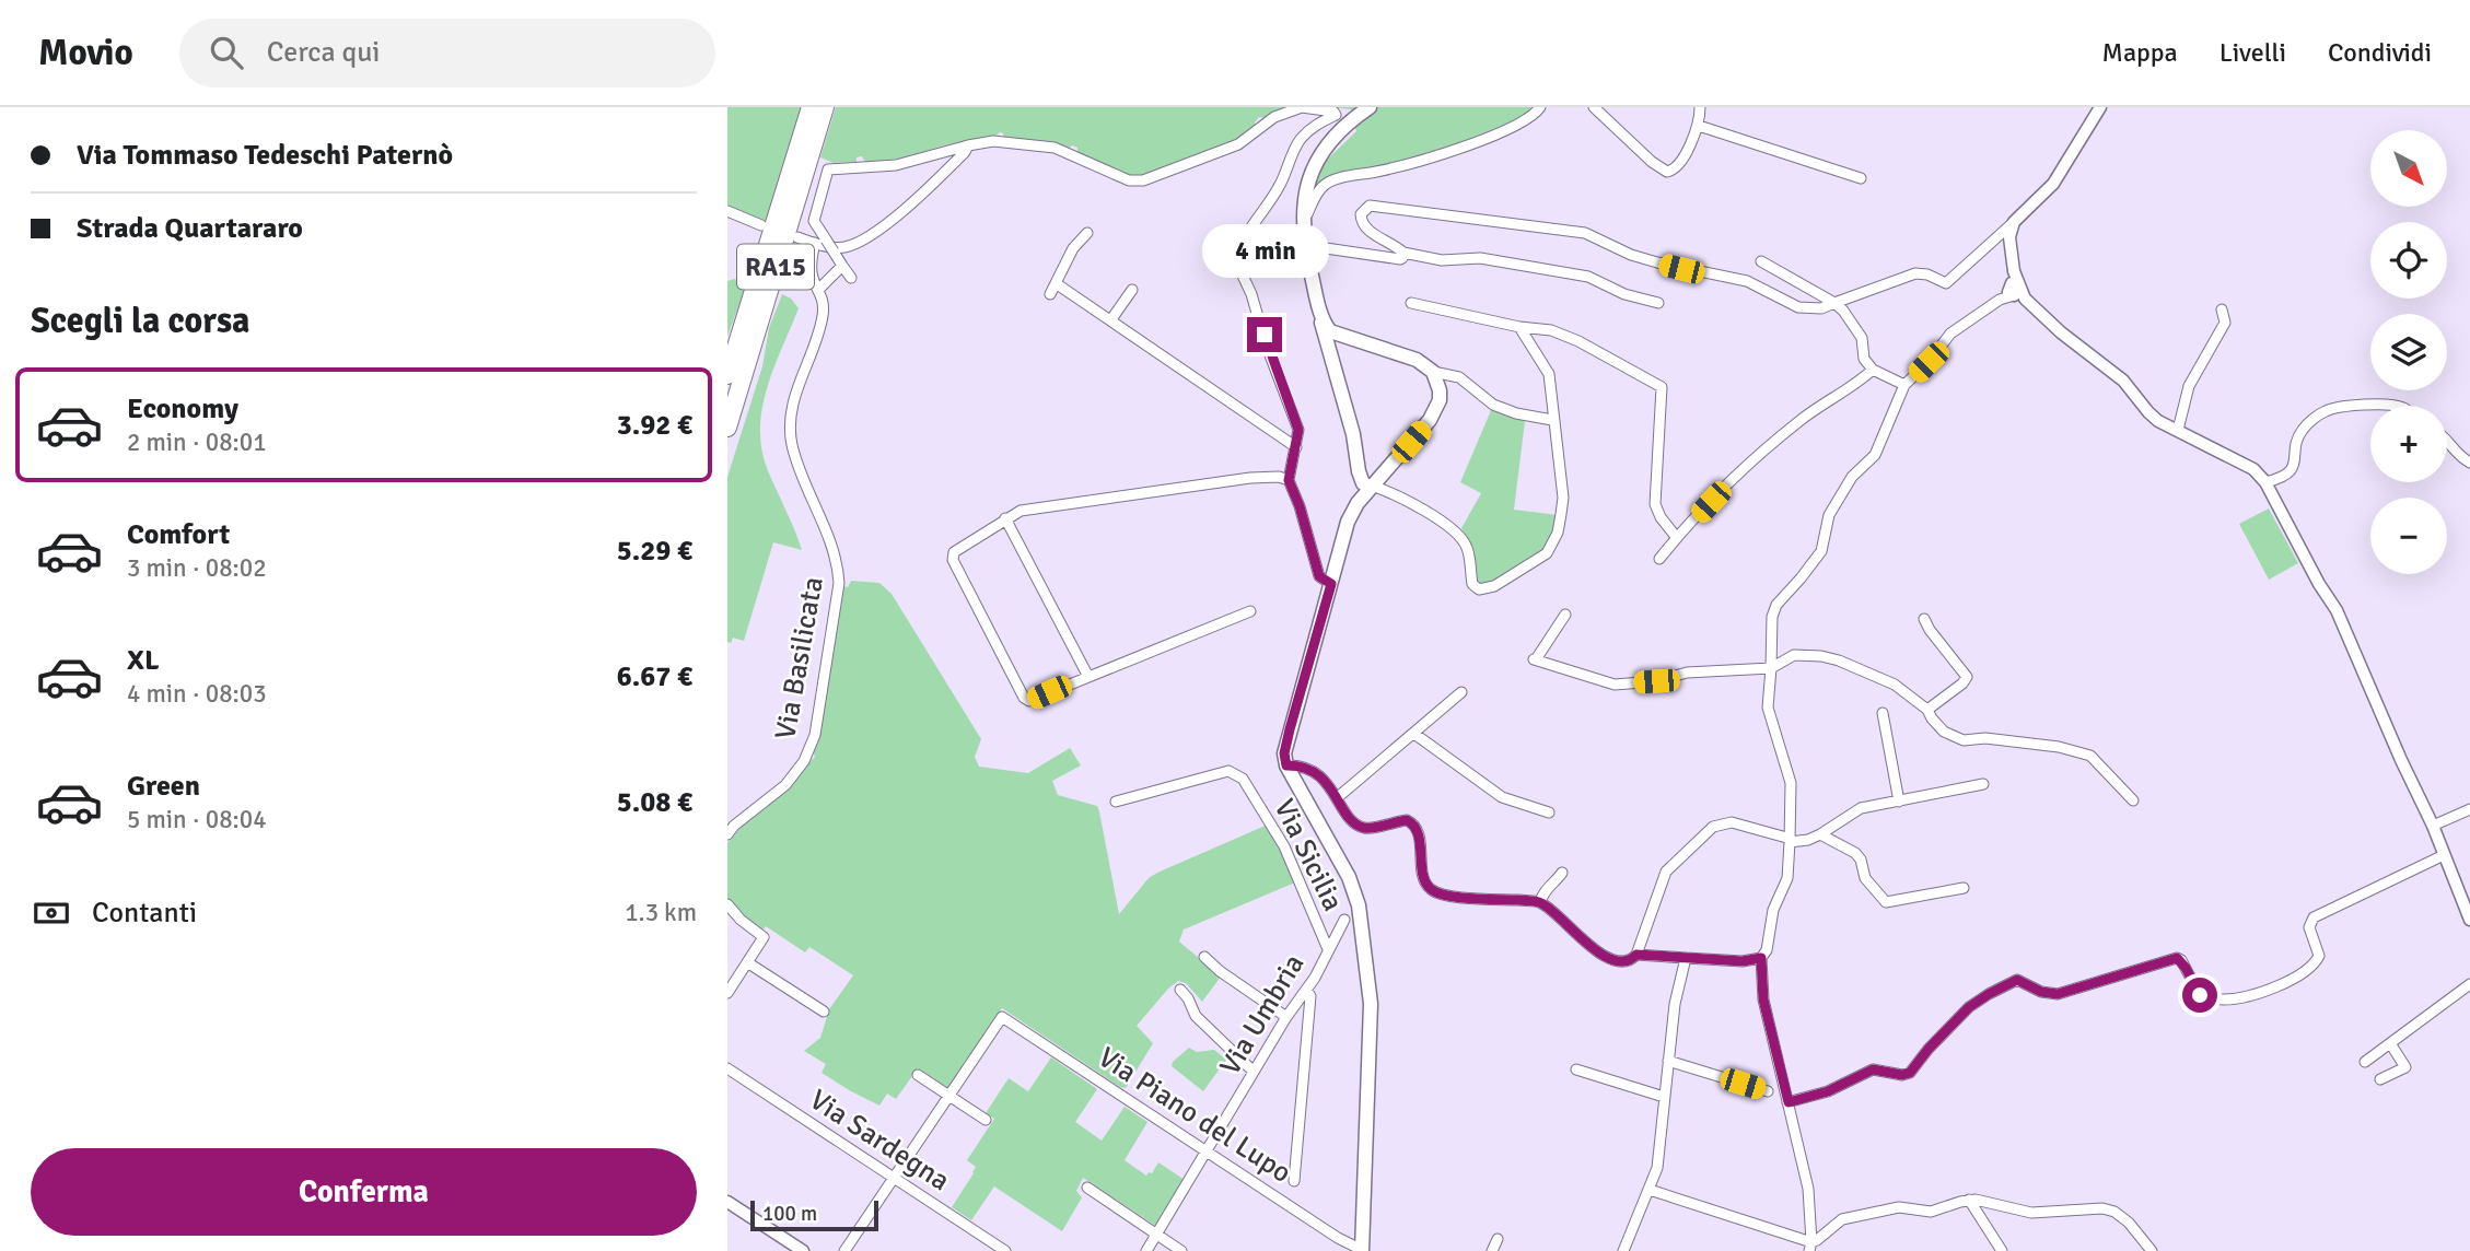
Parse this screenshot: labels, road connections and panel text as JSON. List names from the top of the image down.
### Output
{
  "streets": {
    "highway": ["RA15"],
    "street": [
      "Via Basilicata",
      "Via Sicilia",
      "Via Umbria",
      "Via Piano del Lupo",
      "Via Sardegna"
    ]
  },
  "crossings": [
    ["Via Sicilia", "Via Umbria"],
    ["Via Umbria", "Via Piano del Lupo"]
  ],
  "scale_bar": "100 m",
  "north": "bottom right",
  "page": {
    "header": "Movio",
    "search": "Cerca qui",
    "nav": ["Mappa", "Livelli", "Condividi"],
    "banner": ["Via Tommaso Tedeschi Paternò", "Strada Quartararo"],
    "map_buttons": ["+", "−"],
    "bubble": "4 min",
    "heading": "Scegli la corsa",
    "list": [
      {
        "name": "Economy",
        "note": "2 min · 08:01",
        "value": "3.92 €"
      },
      {
        "name": "Comfort",
        "note": "3 min · 08:02",
        "value": "5.29 €"
      },
      {
        "name": "XL",
        "note": "4 min · 08:03",
        "value": "6.67 €"
      },
      {
        "name": "Green",
        "note": "5 min · 08:04",
        "value": "5.08 €"
      }
    ],
    "pay": ["Contanti", "1.3 km"],
    "buttons": "Conferma",
    "scale": "100 m"
  }
}
